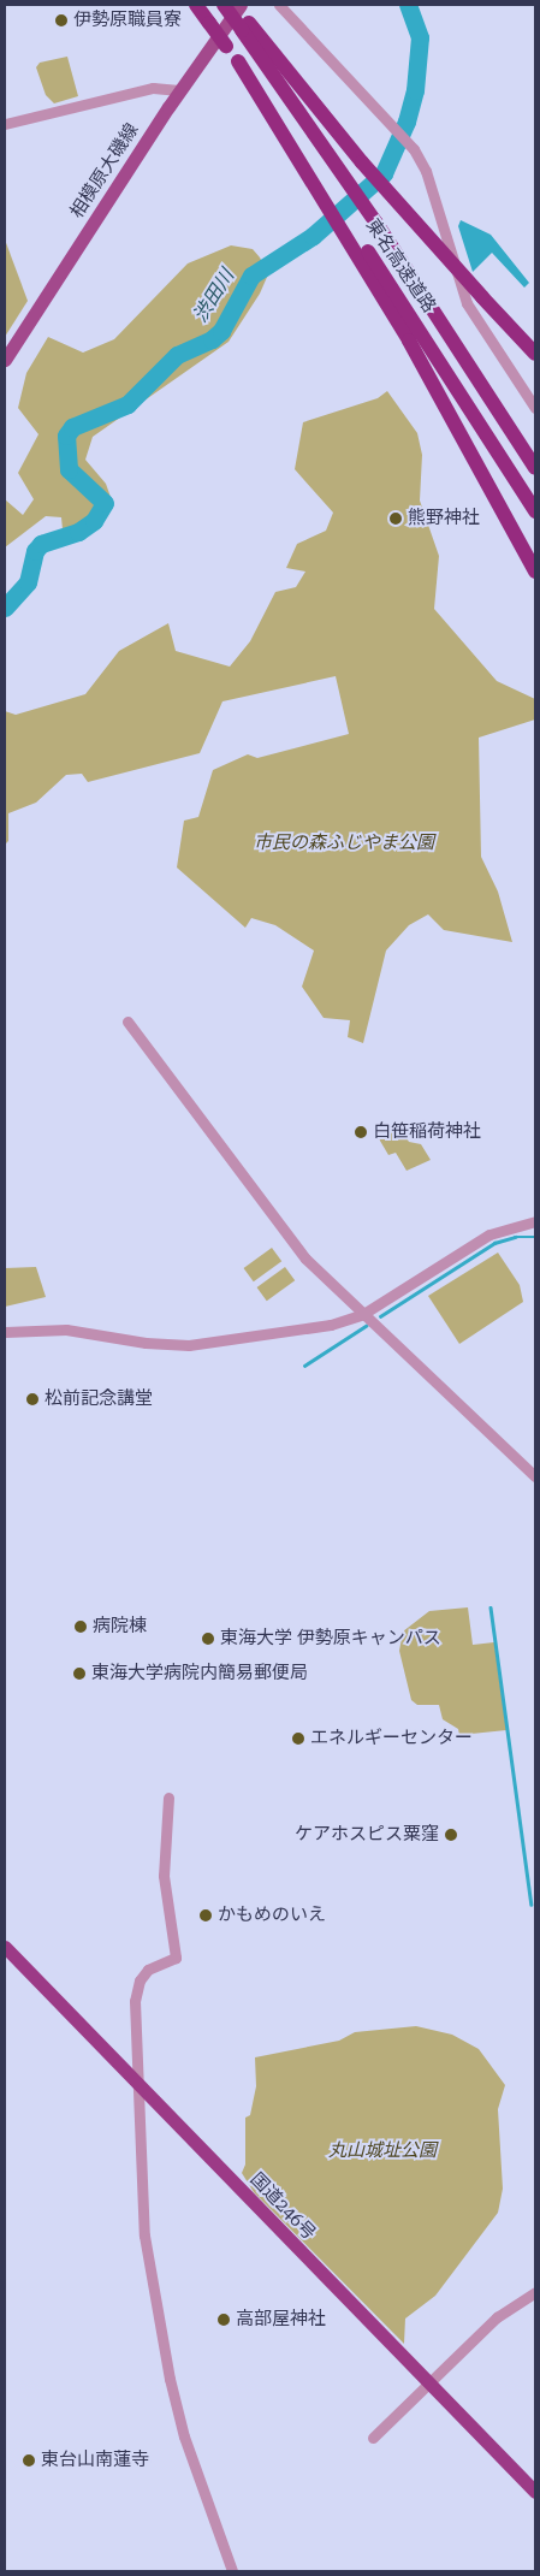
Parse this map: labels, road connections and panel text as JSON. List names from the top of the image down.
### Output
{
  "streets": {
    "highway": ["東名高速道路", "国道246号"],
    "main road": ["相模原大磯線"]
  },
  "water": ["渋田川"],
  "parks": ["市民の森ふじやま公園", "丸山城址公園"],
  "places": [
    "伊勢原職員寮",
    "熊野神社",
    "白笹稲荷神社",
    "松前記念講堂",
    "病院棟",
    "東海大学 伊勢原キャンパス",
    "東海大学病院内簡易郵便局",
    "エネルギーセンター",
    "ケアホスピス粟窪",
    "かもめのいえ",
    "高部屋神社",
    "東台山南蓮寺"
  ]
}
